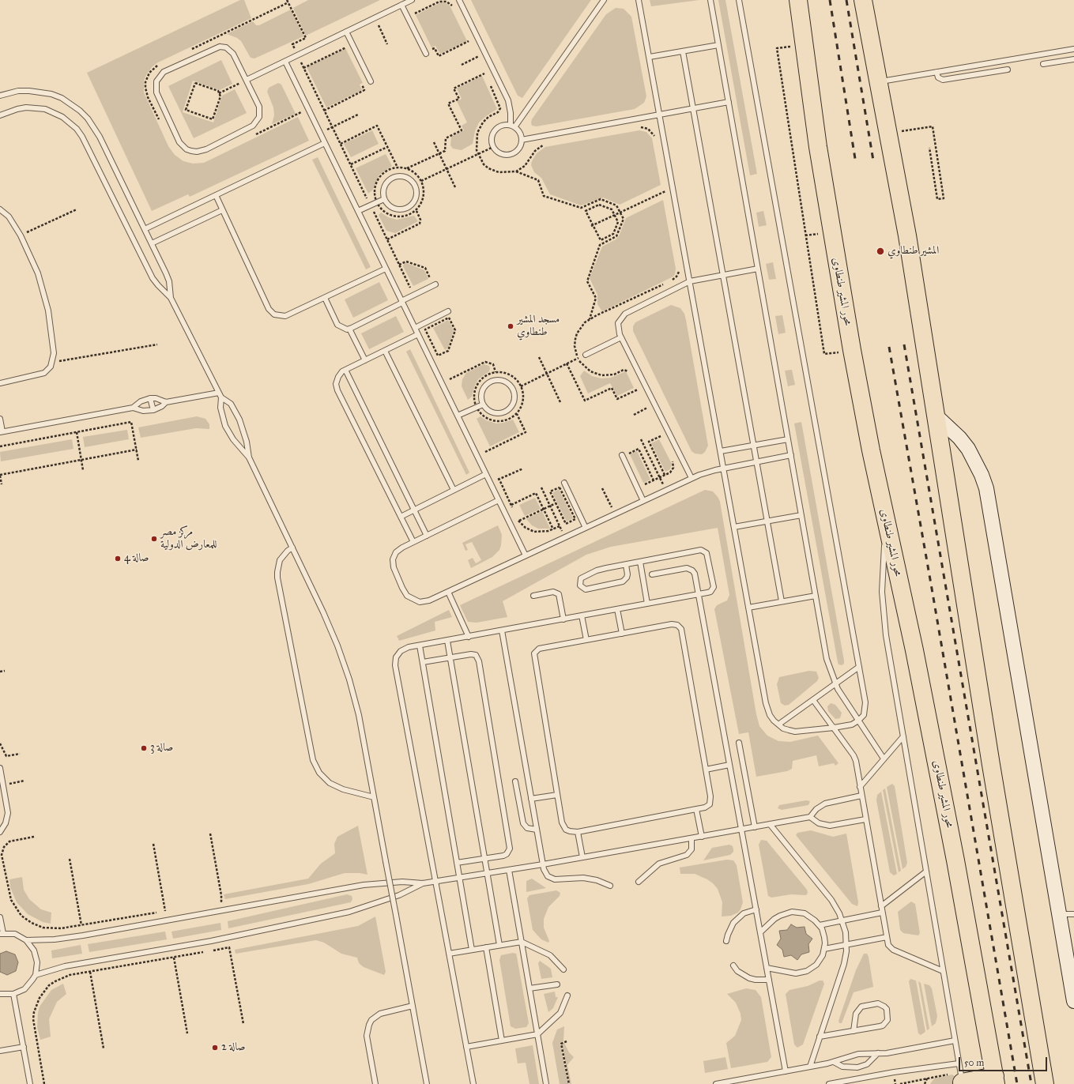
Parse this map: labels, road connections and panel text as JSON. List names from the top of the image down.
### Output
{
  "streets": {
    "highway": ["محور المشير طنطاوى"]
  },
  "places": [
    "المشير طنطاوي",
    "مسجد المشير طنطاوي",
    "مركز مصر للمعارض الدولية",
    "صالة 4",
    "صالة 3",
    "صالة 2"
  ],
  "scale_bar": "50 m"
}
